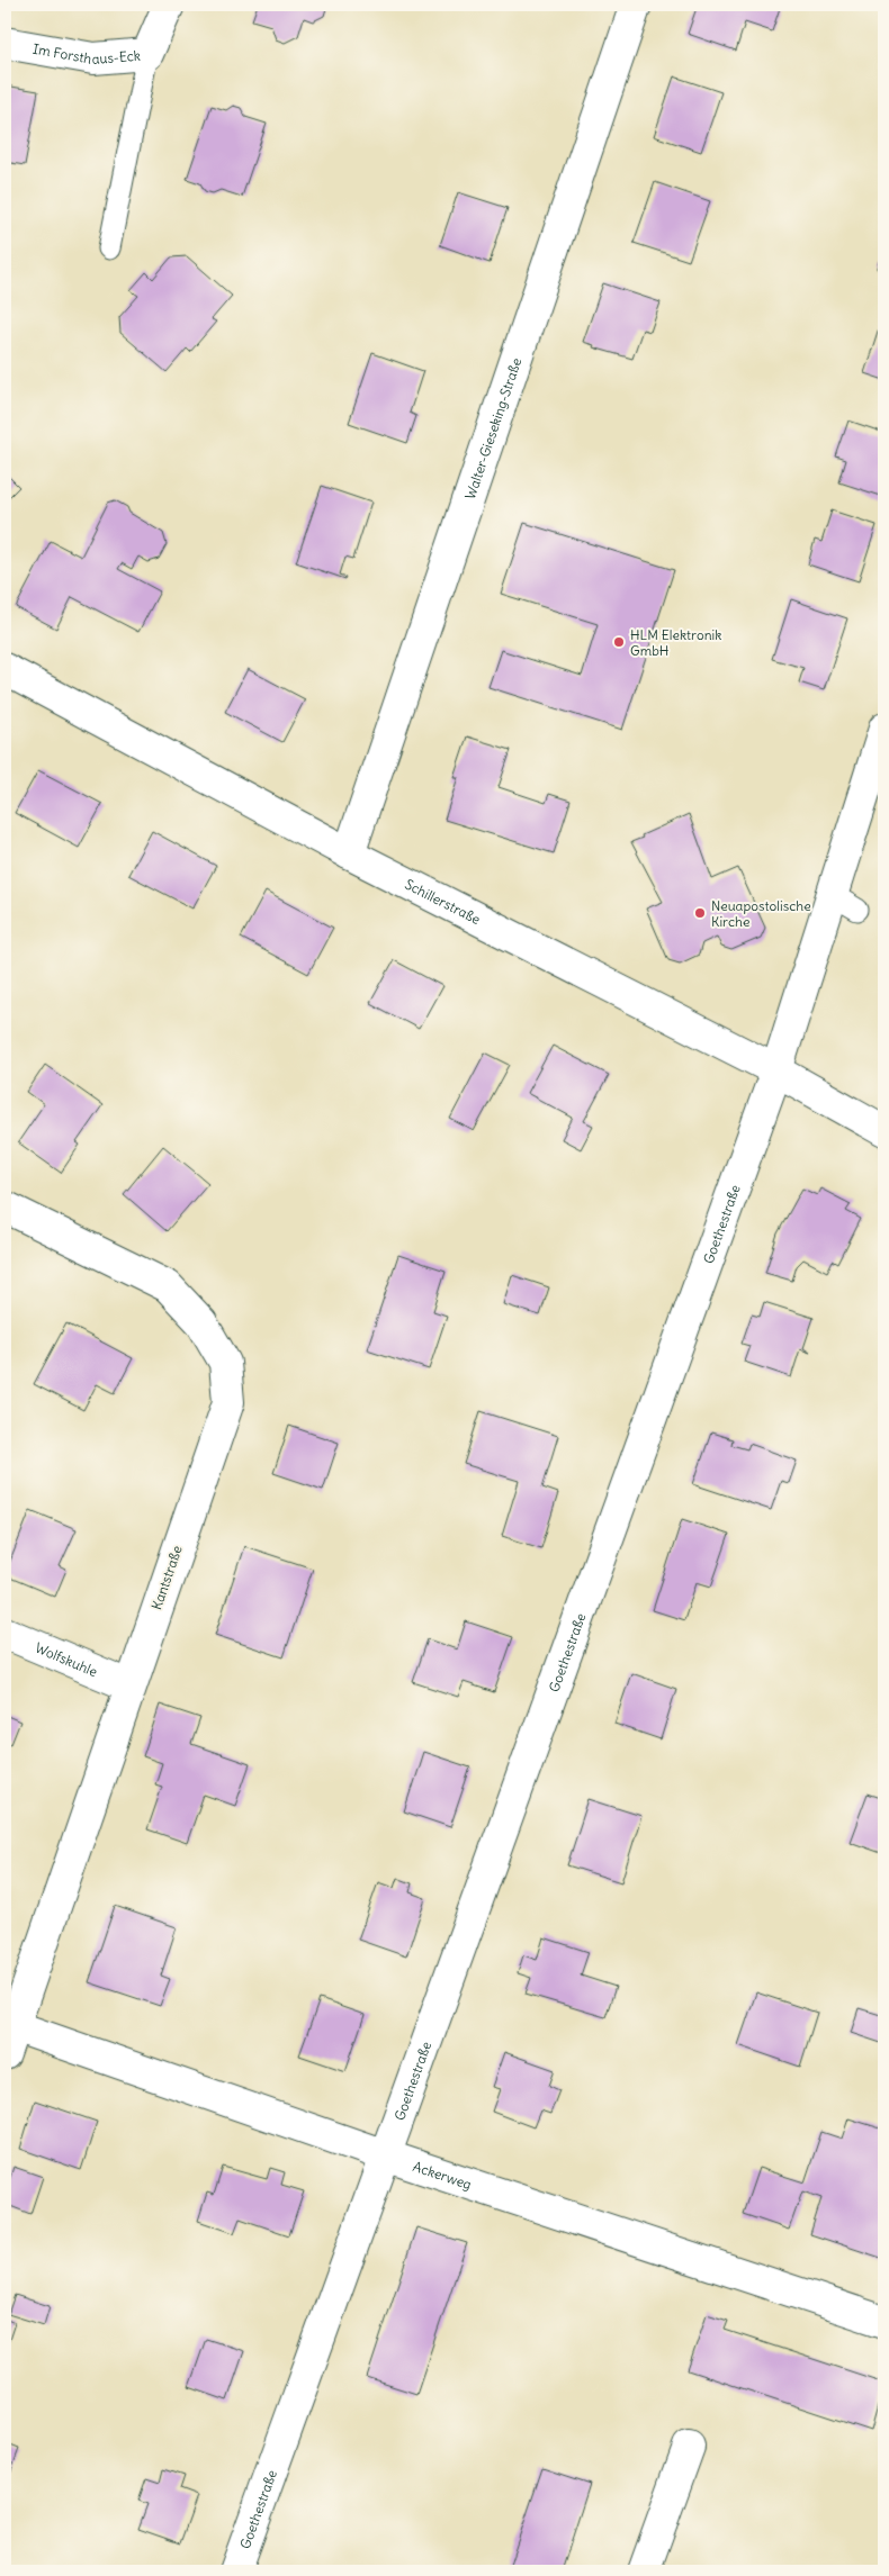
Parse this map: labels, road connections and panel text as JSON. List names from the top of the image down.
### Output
{
  "streets": {
    "street": [
      "Im Forsthaus-Eck",
      "Walter-Gieseking-Straße",
      "Schillerstraße",
      "Goethestraße",
      "Kantstraße",
      "Wolfskuhle",
      "Ackerweg"
    ]
  },
  "crossings": [
    ["Walter-Gieseking-Straße", "Schillerstraße"],
    ["Schillerstraße", "Goethestraße"],
    ["Goethestraße", "Ackerweg"],
    ["Kantstraße", "Wolfskuhle"],
    ["Kantstraße", "Ackerweg"]
  ],
  "places": ["HLM Elektronik GmbH", "Neuapostolische Kirche"]
}
